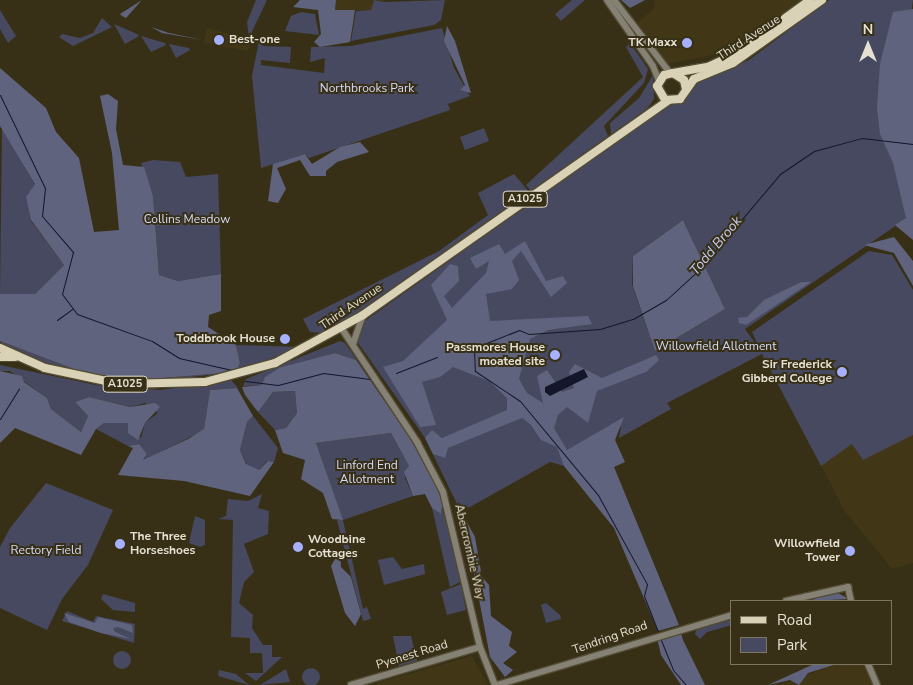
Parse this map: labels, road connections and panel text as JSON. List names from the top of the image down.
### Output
{
  "streets": {
    "main road": ["Third Avenue", "A1025"],
    "street": ["Abercrombie Way", "Tendring Road", "Pyenest Road"]
  },
  "crossings": [
    ["Third Avenue", "A1025"],
    ["Third Avenue", "Abercrombie Way"],
    ["Abercrombie Way", "Tendring Road"],
    ["Abercrombie Way", "Pyenest Road"]
  ],
  "water": ["Todd Brook"],
  "parks": [
    "Northbrooks Park",
    "Collins Meadow",
    "Willowfield Allotment",
    "Linford End Allotment",
    "Rectory Field"
  ],
  "places": [
    "Best-one",
    "TK Maxx",
    "Toddbrook House",
    "Passmores House moated site",
    "Sir Frederick Gibberd College",
    "The Three Horseshoes",
    "Woodbine Cottages",
    "Willowfield Tower"
  ],
  "legend": ["Road", "Park"],
  "north": "top"
}
